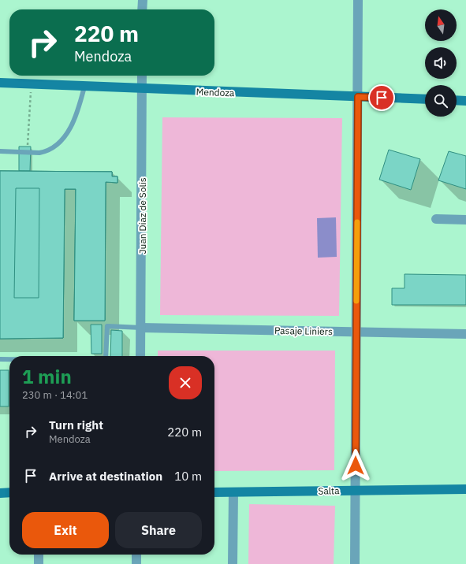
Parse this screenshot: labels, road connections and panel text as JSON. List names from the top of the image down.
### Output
{
  "streets": {
    "street": [
      "Mendoza",
      "Juan Díaz de Solís",
      "Pasaje Liniers",
      "Salta"
    ]
  },
  "crossings": [
    ["Mendoza", "Juan Díaz de Solís"],
    ["Juan Díaz de Solís", "Pasaje Liniers"]
  ],
  "north": "top",
  "page": {
    "turn": ["220 m", "Mendoza"],
    "heading": ["1 min", "230 m · 14:01"],
    "list": [
      {
        "name": "Turn right",
        "note": "Mendoza",
        "value": "220 m"
      },
      {
        "name": "Arrive at destination",
        "value": "10 m"
      }
    ],
    "buttons": ["Exit", "Share"]
  }
}
